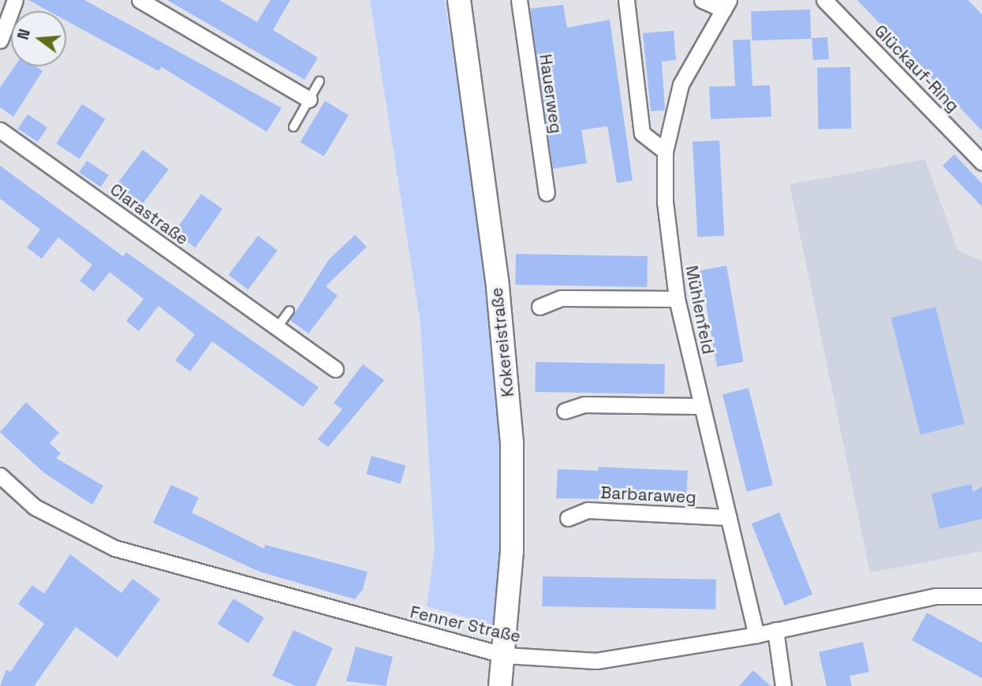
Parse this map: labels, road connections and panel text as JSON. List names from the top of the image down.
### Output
{
  "streets": {
    "main road": ["Kokereistraße"],
    "street": [
      "Glückauf-Ring",
      "Hauerweg",
      "Clarastraße",
      "Mühlenfeld",
      "Barbaraweg",
      "Fenner Straße"
    ]
  },
  "crossings": [
    ["Mühlenfeld", "Barbaraweg"],
    ["Mühlenfeld", "Fenner Straße"],
    ["Kokereistraße", "Fenner Straße"]
  ],
  "north": "left"
}
